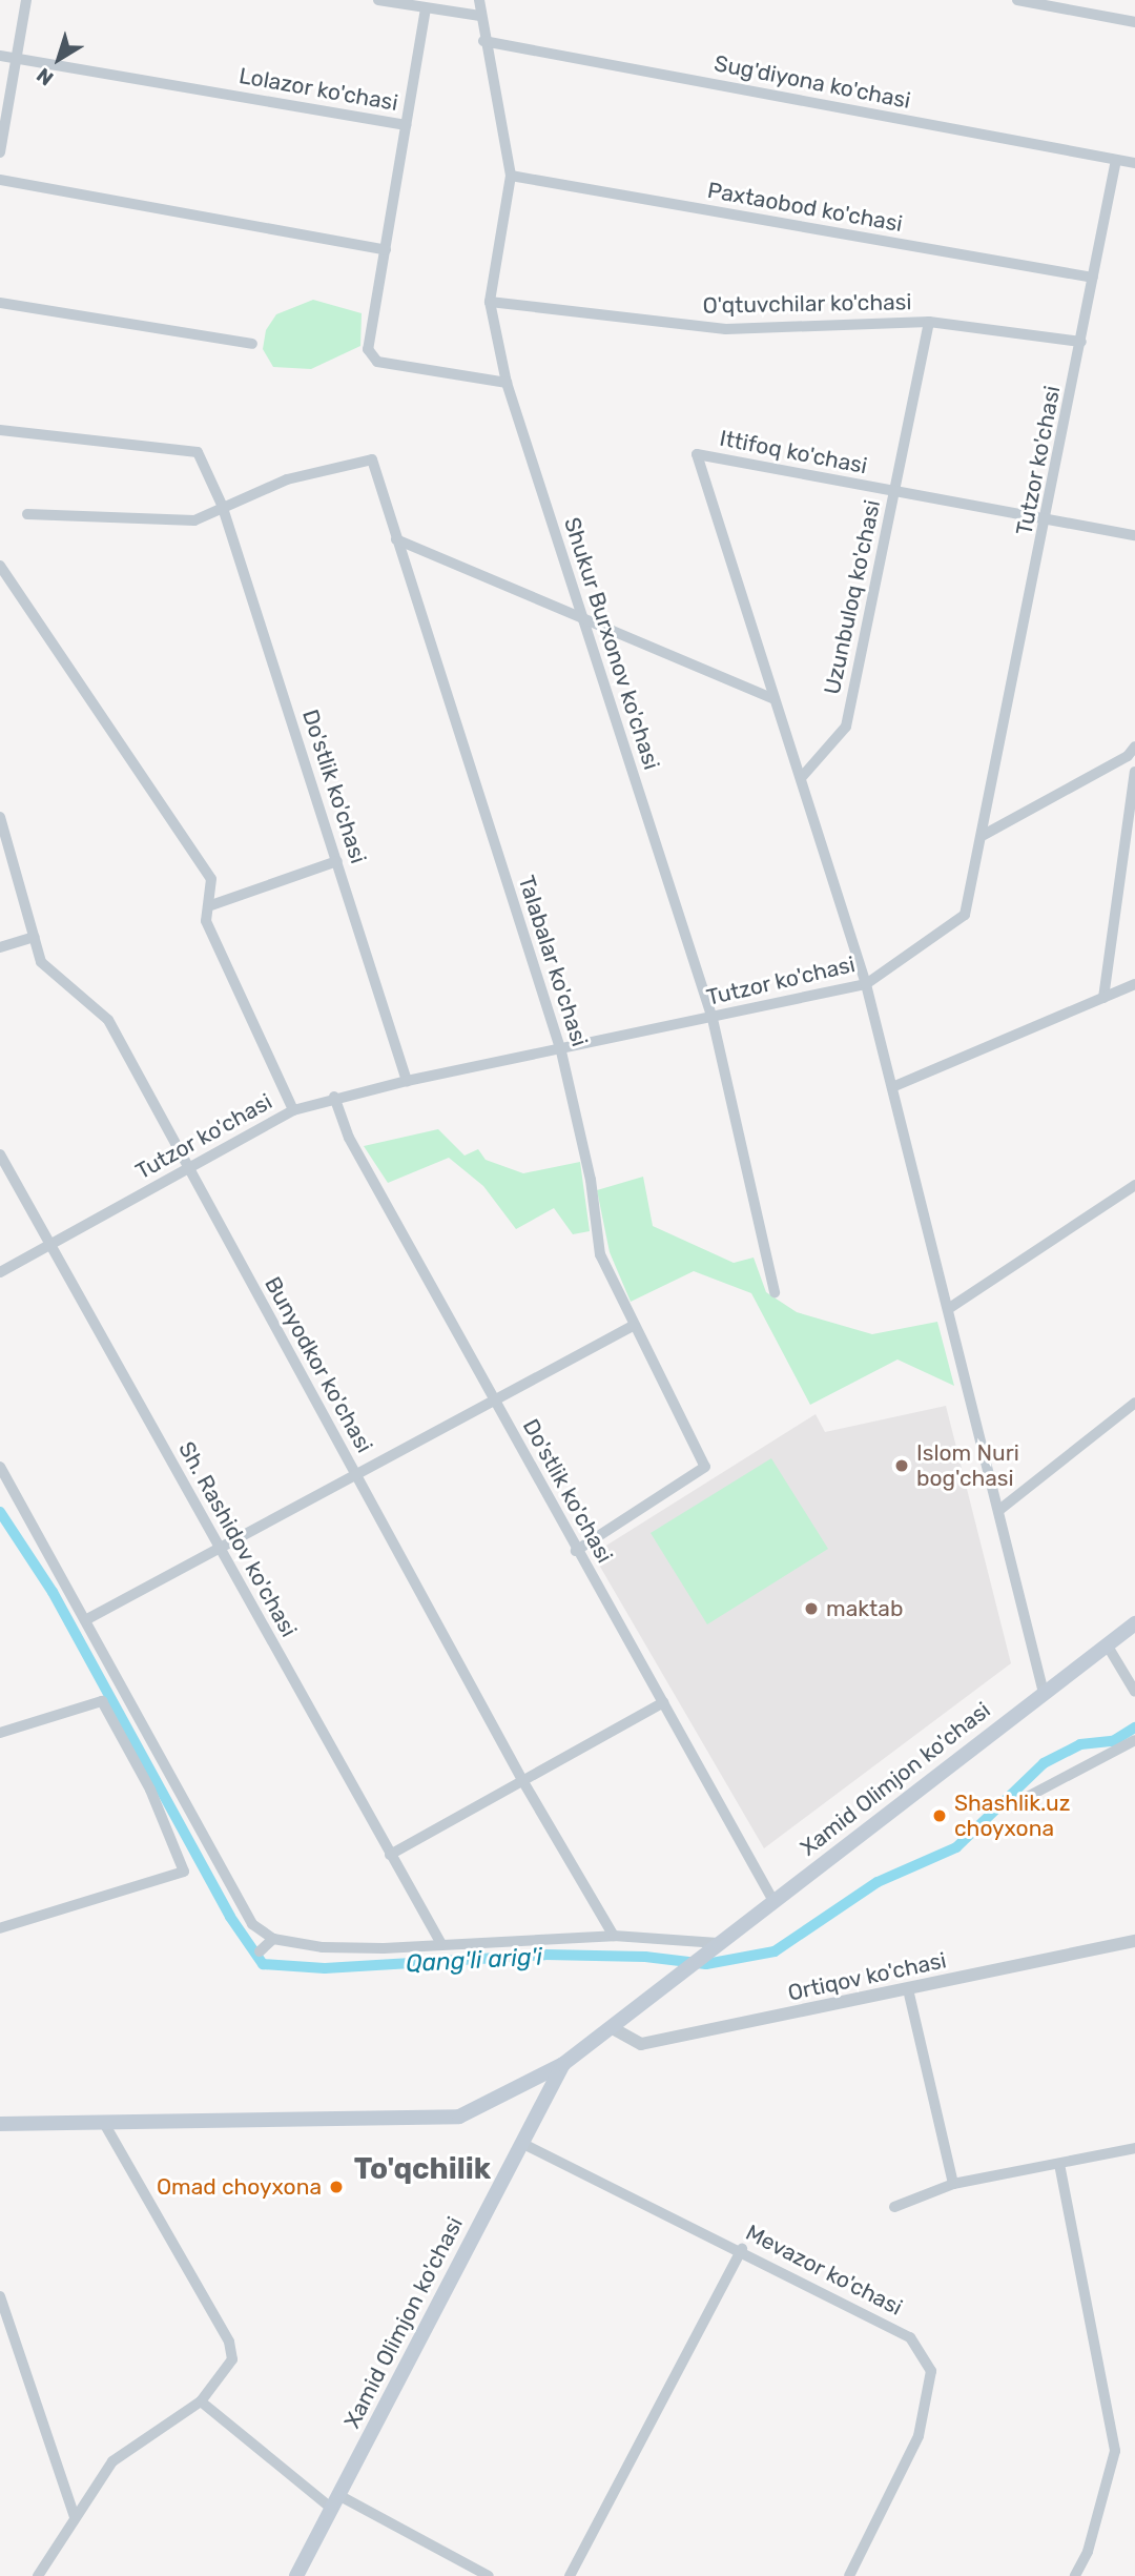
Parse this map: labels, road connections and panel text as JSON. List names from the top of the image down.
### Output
{
  "streets": {
    "main road": ["Xamid Olimjon ko'chasi"],
    "street": [
      "Sug'diyona ko'chasi",
      "Lolazor ko'chasi",
      "Paxtaobod ko'chasi",
      "O'qtuvchilar ko'chasi",
      "Ittifoq ko'chasi",
      "Tutzor ko'chasi",
      "Uzunbuloq ko'chasi",
      "Shukur Burxonov ko'chasi",
      "Do'stlik ko'chasi",
      "Talabalar ko'chasi",
      "Bunyodkor ko'chasi",
      "Sh. Rashidov ko'chasi",
      "Ortiqov ko'chasi",
      "Mevazor ko'chasi"
    ]
  },
  "crossings": [
    ["Sug'diyona ko'chasi", "Tutzor ko'chasi"],
    ["Sug'diyona ko'chasi", "Shukur Burxonov ko'chasi"],
    ["Lolazor ko'chasi", "Shukur Burxonov ko'chasi"],
    ["Paxtaobod ko'chasi", "Tutzor ko'chasi"],
    ["Paxtaobod ko'chasi", "Shukur Burxonov ko'chasi"],
    ["O'qtuvchilar ko'chasi", "Tutzor ko'chasi"],
    ["O'qtuvchilar ko'chasi", "Uzunbuloq ko'chasi"],
    ["O'qtuvchilar ko'chasi", "Shukur Burxonov ko'chasi"],
    ["Ittifoq ko'chasi", "Tutzor ko'chasi"],
    ["Ittifoq ko'chasi", "Uzunbuloq ko'chasi"],
    ["Tutzor ko'chasi", "Shukur Burxonov ko'chasi"],
    ["Tutzor ko'chasi", "Do'stlik ko'chasi"],
    ["Tutzor ko'chasi", "Talabalar ko'chasi"],
    ["Tutzor ko'chasi", "Bunyodkor ko'chasi"],
    ["Tutzor ko'chasi", "Sh. Rashidov ko'chasi"],
    ["Do'stlik ko'chasi", "Talabalar ko'chasi"],
    ["Do'stlik ko'chasi", "Xamid Olimjon ko'chasi"],
    ["Xamid Olimjon ko'chasi", "Ortiqov ko'chasi"],
    ["Xamid Olimjon ko'chasi", "Mevazor ko'chasi"]
  ],
  "districts": ["To'qchilik"],
  "water": ["Qang'li arig'i"],
  "places": [
    "Islom Nuri bog'chasi",
    "maktab",
    "Shashlik.uz choyxona",
    "Omad choyxona"
  ],
  "north": "bottom left"
}
